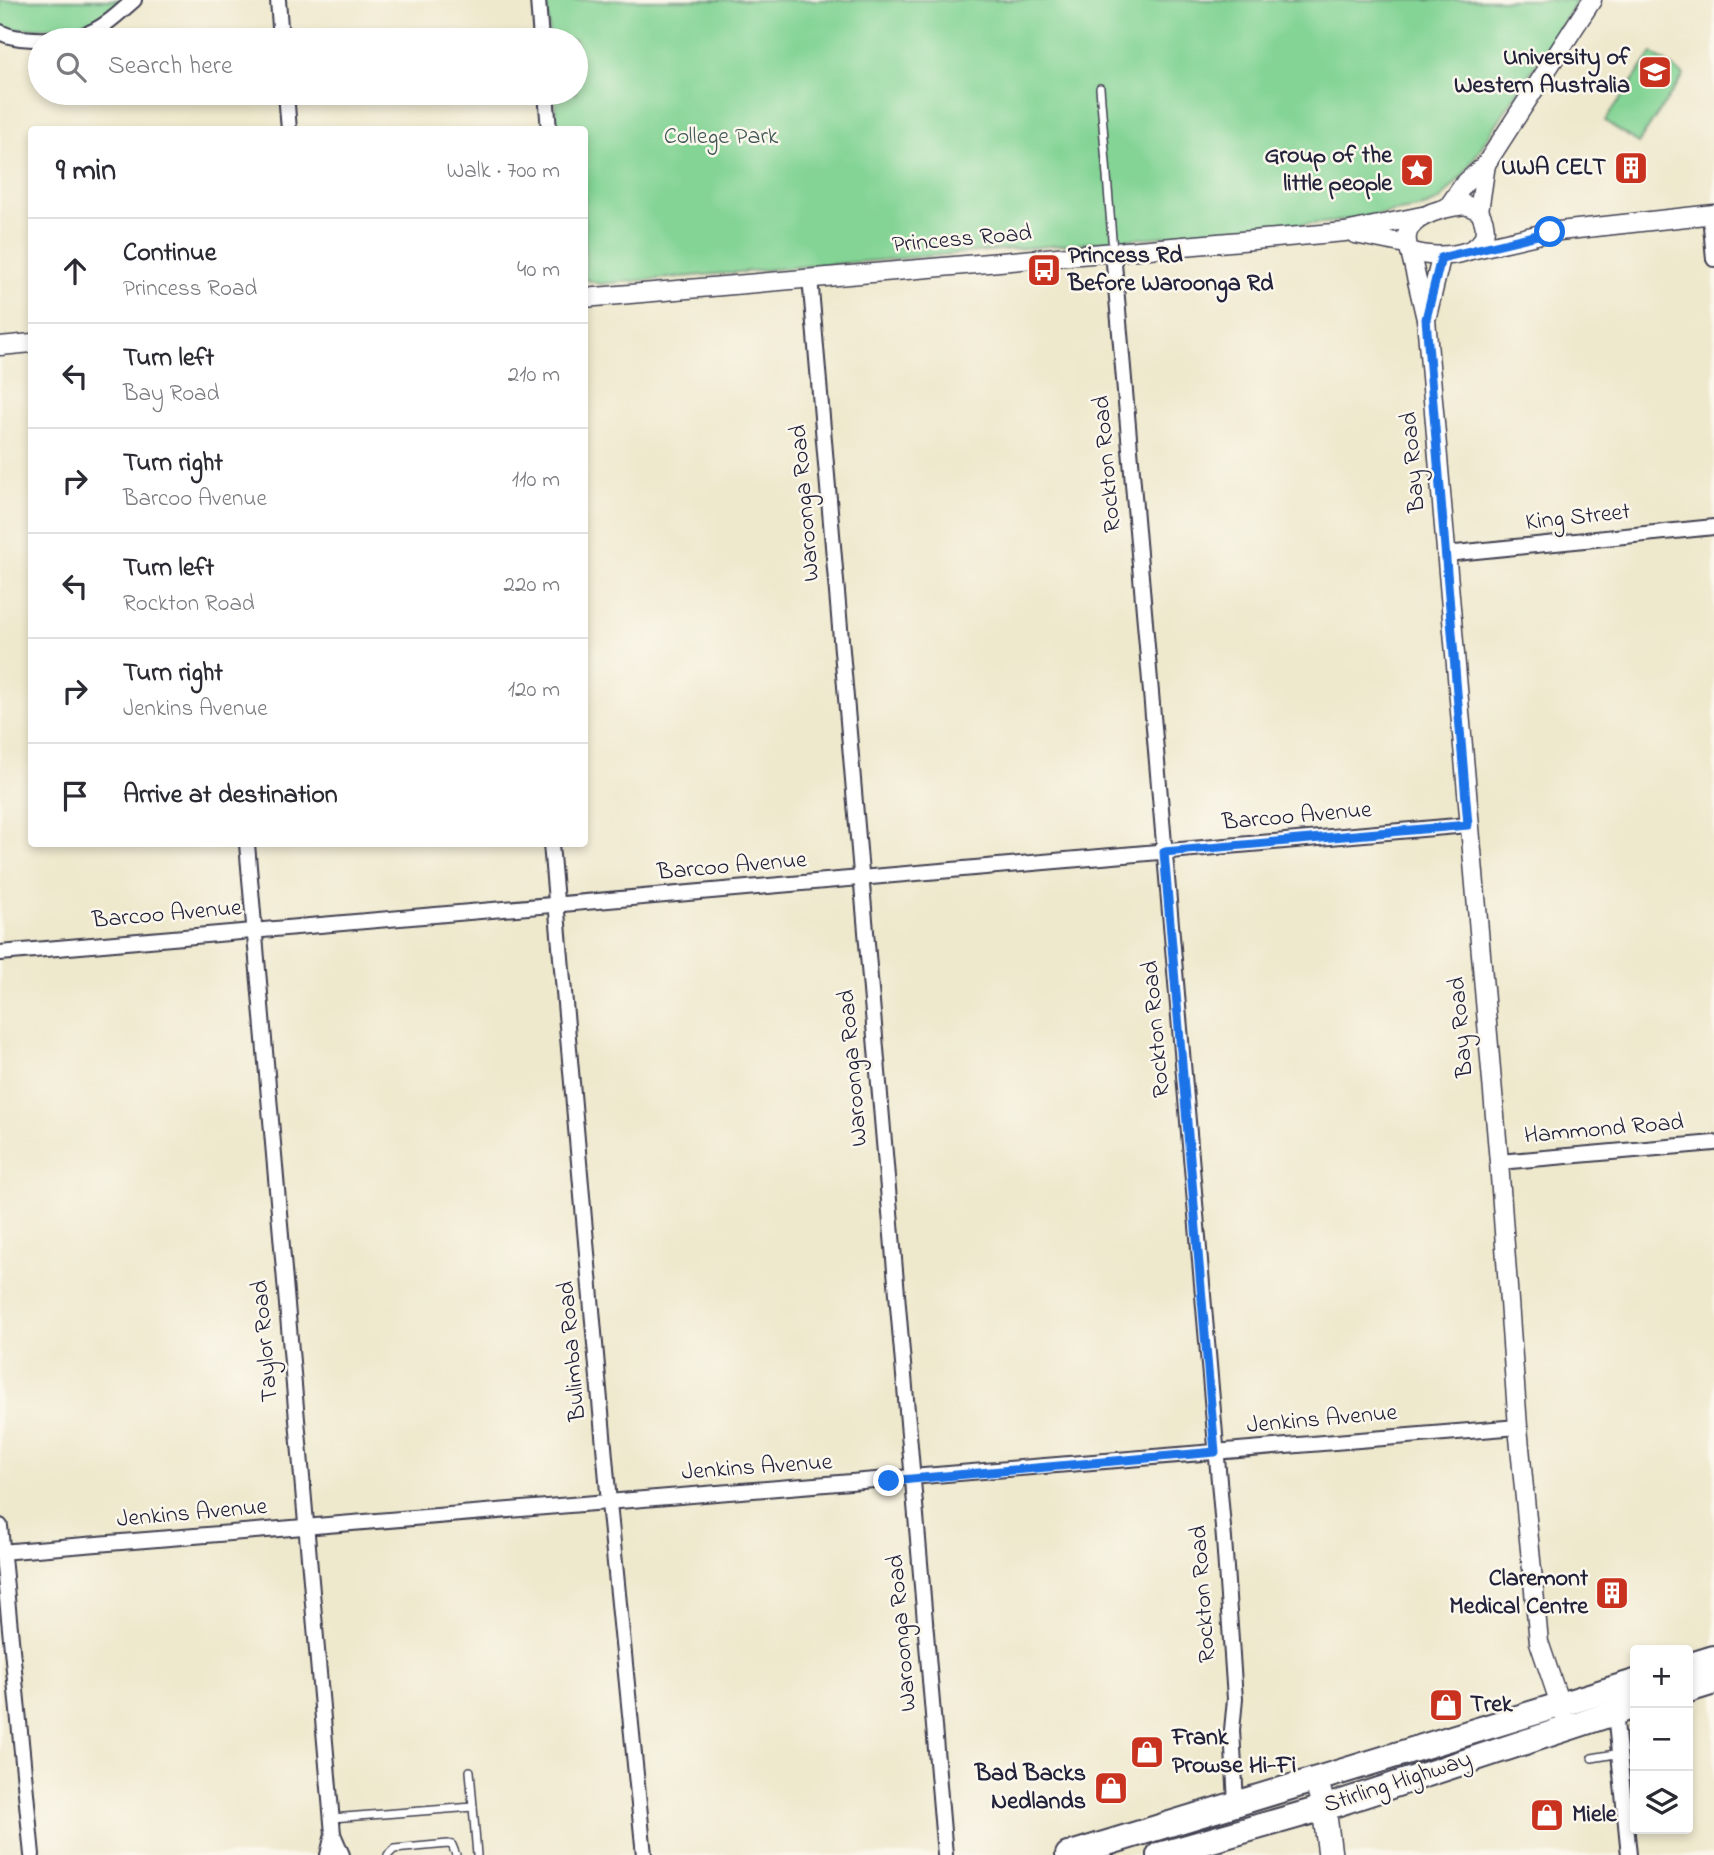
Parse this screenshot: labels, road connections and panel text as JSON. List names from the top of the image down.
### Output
{
  "streets": {
    "highway": ["Stirling Highway"],
    "street": [
      "Princess Road",
      "Bay Road",
      "Rockton Road",
      "Waroonga Road",
      "King Street",
      "Barcoo Avenue",
      "Hammond Road",
      "Taylor Road",
      "Bulimba Road",
      "Jenkins Avenue"
    ]
  },
  "crossings": [
    ["Princess Road", "Bay Road"],
    ["Princess Road", "Rockton Road"],
    ["Princess Road", "Waroonga Road"],
    ["Bay Road", "King Street"],
    ["Bay Road", "Barcoo Avenue"],
    ["Bay Road", "Hammond Road"],
    ["Bay Road", "Jenkins Avenue"],
    ["Bay Road", "Stirling Highway"],
    ["Rockton Road", "Barcoo Avenue"],
    ["Rockton Road", "Jenkins Avenue"],
    ["Rockton Road", "Stirling Highway"],
    ["Waroonga Road", "Barcoo Avenue"],
    ["Waroonga Road", "Jenkins Avenue"],
    ["Barcoo Avenue", "Taylor Road"],
    ["Barcoo Avenue", "Bulimba Road"],
    ["Taylor Road", "Jenkins Avenue"],
    ["Bulimba Road", "Jenkins Avenue"]
  ],
  "parks": ["College Park"],
  "places": {
    "school or university": ["University of Western Australia"],
    "building": ["UWA CELT", "Claremont Medical Centre"],
    "place": ["Group of the little people"],
    "bus stop": ["Princess Rd Before Waroonga Rd"],
    "shop": [
      "Trek",
      "Frank Prowse Hi-Fi",
      "Bad Backs Nedlands",
      "Miele"
    ]
  },
  "page": {
    "search": "Search here",
    "heading": ["9 min", "Walk · 700 m"],
    "list": [
      ["Continue", "Princess Road", "40 m"],
      ["Turn left", "Bay Road", "210 m"],
      ["Turn right", "Barcoo Avenue", "110 m"],
      ["Turn left", "Rockton Road", "220 m"],
      ["Turn right", "Jenkins Avenue", "120 m"],
      "Arrive at destination"
    ],
    "map_buttons": ["+", "−"]
  }
}
